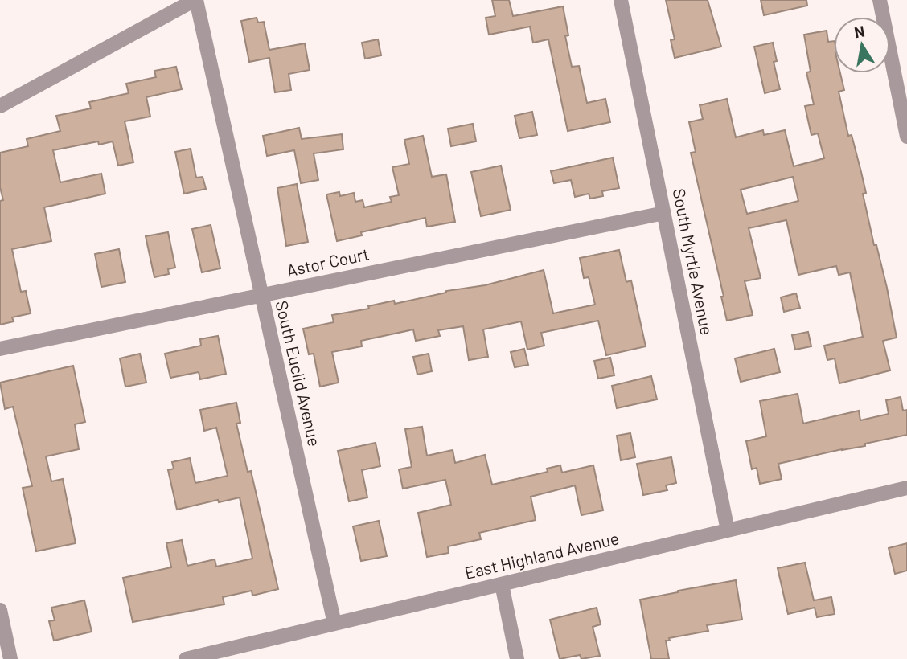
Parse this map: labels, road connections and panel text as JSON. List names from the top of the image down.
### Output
{
  "streets": {
    "street": [
      "South Myrtle Avenue",
      "Astor Court",
      "South Euclid Avenue",
      "East Highland Avenue"
    ]
  },
  "crossings": [
    ["South Myrtle Avenue", "Astor Court"],
    ["South Myrtle Avenue", "East Highland Avenue"],
    ["Astor Court", "South Euclid Avenue"],
    ["South Euclid Avenue", "East Highland Avenue"]
  ],
  "north": "top"
}
